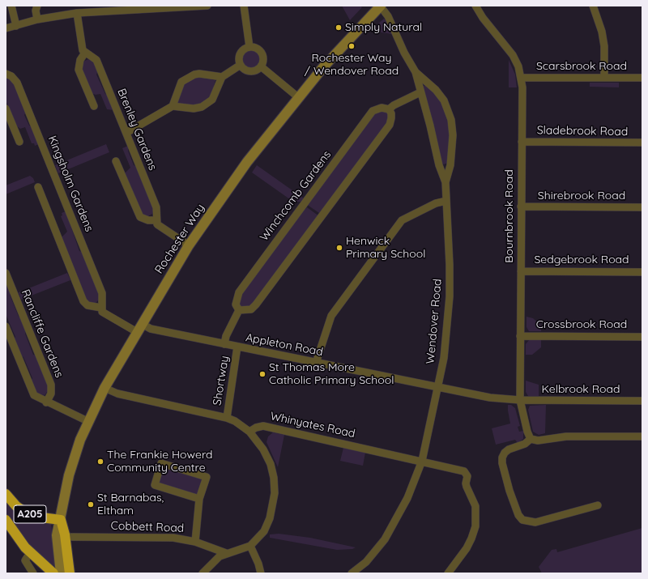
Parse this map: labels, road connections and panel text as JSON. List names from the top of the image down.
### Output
{
  "streets": {
    "highway": ["Rochester Way", "A205"],
    "street": [
      "Scarsbrook Road",
      "Brenley Gardens",
      "Sladebrook Road",
      "Kingsholm Gardens",
      "Winchcomb Gardens",
      "Shirebrook Road",
      "Bournbrook Road",
      "Sedgebrook Road",
      "Wendover Road",
      "Crossbrook Road",
      "Rancliffe Gardens",
      "Appleton Road",
      "Shortway",
      "Kelbrook Road",
      "Whinyates Road",
      "Cobbett Road"
    ]
  },
  "crossings": [
    ["Scarsbrook Road", "Bournbrook Road"],
    ["Sladebrook Road", "Bournbrook Road"],
    ["Winchcomb Gardens", "Wendover Road"],
    ["Winchcomb Gardens", "Appleton Road"],
    ["Shirebrook Road", "Bournbrook Road"],
    ["Bournbrook Road", "Sedgebrook Road"],
    ["Bournbrook Road", "Crossbrook Road"],
    ["Bournbrook Road", "Appleton Road"],
    ["Bournbrook Road", "Kelbrook Road"],
    ["Rochester Way", "Wendover Road"],
    ["Rochester Way", "Appleton Road"],
    ["Rochester Way", "A205"],
    ["Rochester Way", "Cobbett Road"],
    ["Wendover Road", "Appleton Road"],
    ["Wendover Road", "Whinyates Road"],
    ["Appleton Road", "Shortway"],
    ["Appleton Road", "Kelbrook Road"]
  ],
  "places": [
    "Simply Natural",
    "Rochester Way / Wendover Road",
    "Henwick Primary School",
    "St Thomas More Catholic Primary School",
    "The Frankie Howerd Community Centre",
    "St Barnabas, Eltham"
  ]
}
